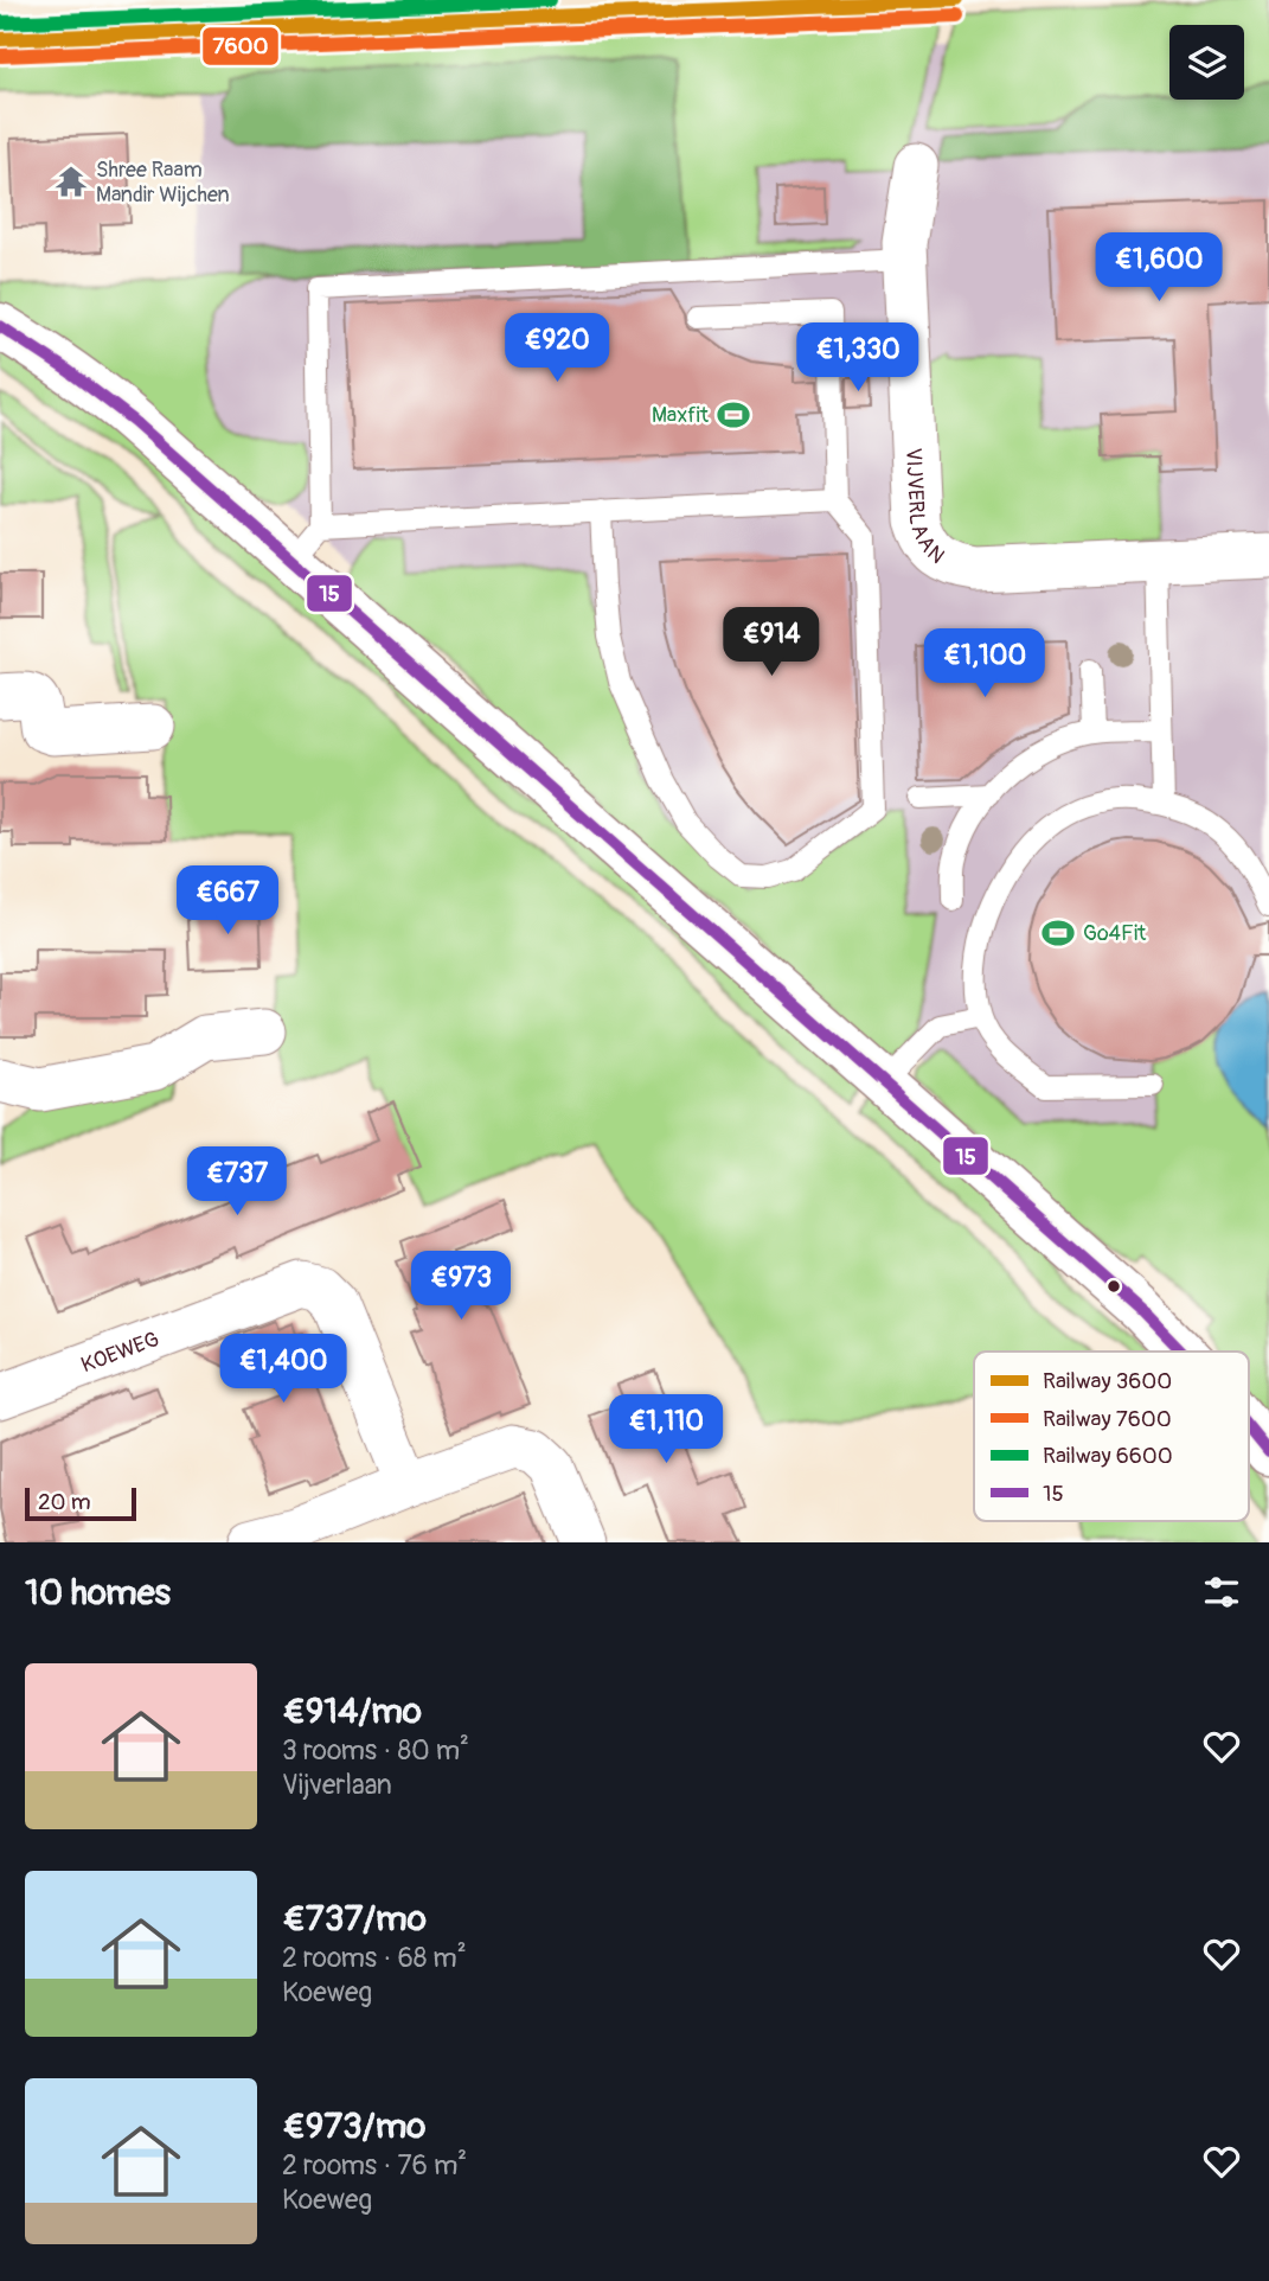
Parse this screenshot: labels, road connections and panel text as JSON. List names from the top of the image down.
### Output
{
  "streets": {
    "street": ["VIJVERLAAN", "KOEWEG"]
  },
  "places": {
    "temple": ["Shree Raam Mandir Wijchen"],
    "sports": ["Maxfit", "Go4Fit"]
  },
  "lines": [
    "rail line 3600",
    "rail line 6600",
    "rail line 7600",
    "transit line 15"
  ],
  "legend": [
    "Railway 3600",
    "Railway 7600",
    "Railway 6600",
    "15"
  ],
  "scale_bar": "20 m",
  "page": {
    "price": [
      "€1,600",
      "€920",
      "€1,330",
      "€914",
      "€1,100",
      "€667",
      "€737",
      "€973",
      "€1,400",
      "€1,110"
    ],
    "scale": "20 m",
    "heading": "10 homes",
    "list": [
      {
        "name": "€914/mo",
        "note": "3 rooms · 80 m² · Vijverlaan"
      },
      {
        "name": "€737/mo",
        "note": "2 rooms · 68 m² · Koeweg"
      },
      {
        "name": "€973/mo",
        "note": "2 rooms · 76 m² · Koeweg"
      }
    ]
  }
}
